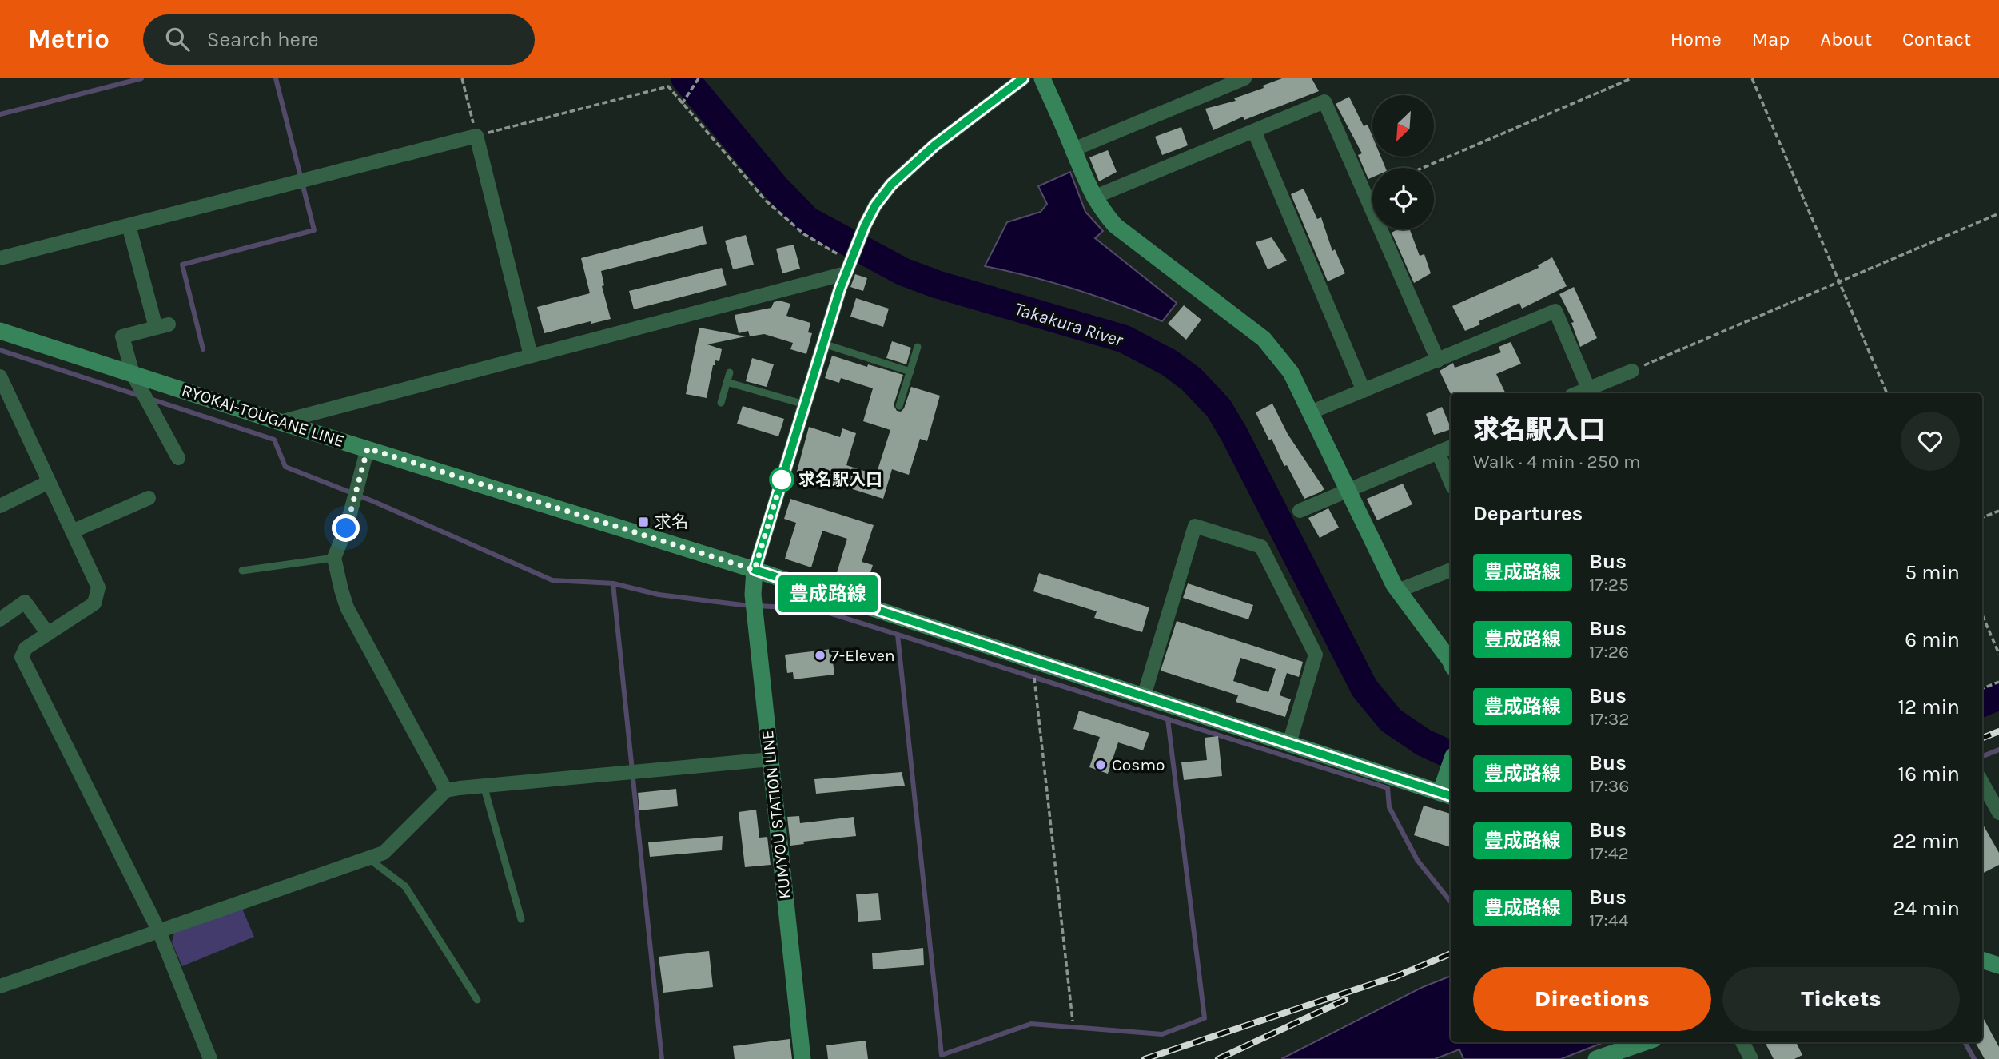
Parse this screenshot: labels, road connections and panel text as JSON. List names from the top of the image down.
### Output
{
  "streets": {
    "main road": ["RYOKAI-TOUGANE LINE", "KUMYOU STATION LINE"]
  },
  "crossings": [
    ["RYOKAI-TOUGANE LINE", "KUMYOU STATION LINE"]
  ],
  "water": ["Takakura River"],
  "places": {
    "other": ["求名駅入口", "7-Eleven", "Cosmo"],
    "transit": ["求名"]
  },
  "lines": ["bus line 豊成路線"],
  "north": "bottom left",
  "page": {
    "header": "Metrio",
    "search": "Search here",
    "nav": [
      "Home",
      "Map",
      "About",
      "Contact"
    ],
    "on_map": "豊成路線",
    "heading": [
      ["求名駅入口", "Walk · 4 min · 250 m"],
      "Departures"
    ],
    "list": [
      {
        "mark": "豊成路線",
        "name": "Bus",
        "note": "17:25",
        "value": "5 min"
      },
      {
        "mark": "豊成路線",
        "name": "Bus",
        "note": "17:26",
        "value": "6 min"
      },
      {
        "mark": "豊成路線",
        "name": "Bus",
        "note": "17:32",
        "value": "12 min"
      },
      {
        "mark": "豊成路線",
        "name": "Bus",
        "note": "17:36",
        "value": "16 min"
      },
      {
        "mark": "豊成路線",
        "name": "Bus",
        "note": "17:42",
        "value": "22 min"
      },
      {
        "mark": "豊成路線",
        "name": "Bus",
        "note": "17:44",
        "value": "24 min"
      }
    ],
    "buttons": ["Directions", "Tickets"]
  }
}
